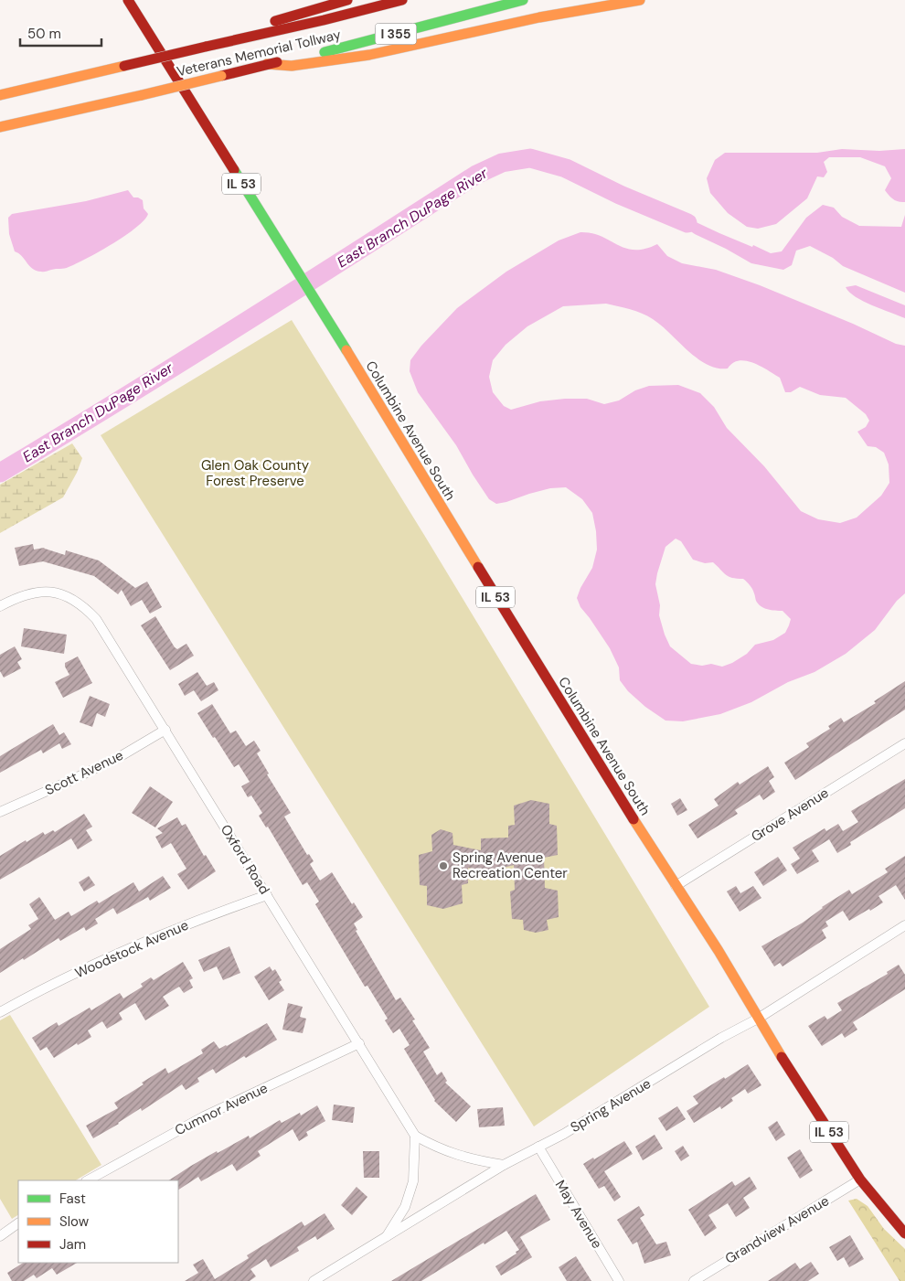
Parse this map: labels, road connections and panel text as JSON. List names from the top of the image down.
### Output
{
  "streets": {
    "main road": [
      "I 355",
      "Veterans Memorial Tollway",
      "IL 53",
      "Columbine Avenue South"
    ],
    "street": [
      "Scott Avenue",
      "Grove Avenue",
      "Oxford Road",
      "Woodstock Avenue",
      "Spring Avenue",
      "Cumnor Avenue",
      "May Avenue",
      "Grandview Avenue"
    ]
  },
  "crossings": [
    ["Columbine Avenue South", "Grove Avenue"],
    ["Columbine Avenue South", "Spring Avenue"],
    ["Columbine Avenue South", "Grandview Avenue"],
    ["Scott Avenue", "Oxford Road"],
    ["Oxford Road", "Woodstock Avenue"],
    ["Oxford Road", "Spring Avenue"],
    ["Oxford Road", "Cumnor Avenue"],
    ["Spring Avenue", "May Avenue"]
  ],
  "water": ["East Branch DuPage River"],
  "parks": ["Glen Oak County Forest Preserve"],
  "places": ["Spring Avenue Recreation Center"],
  "legend": ["Fast", "Slow", "Jam"],
  "scale_bar": "50 m"
}
